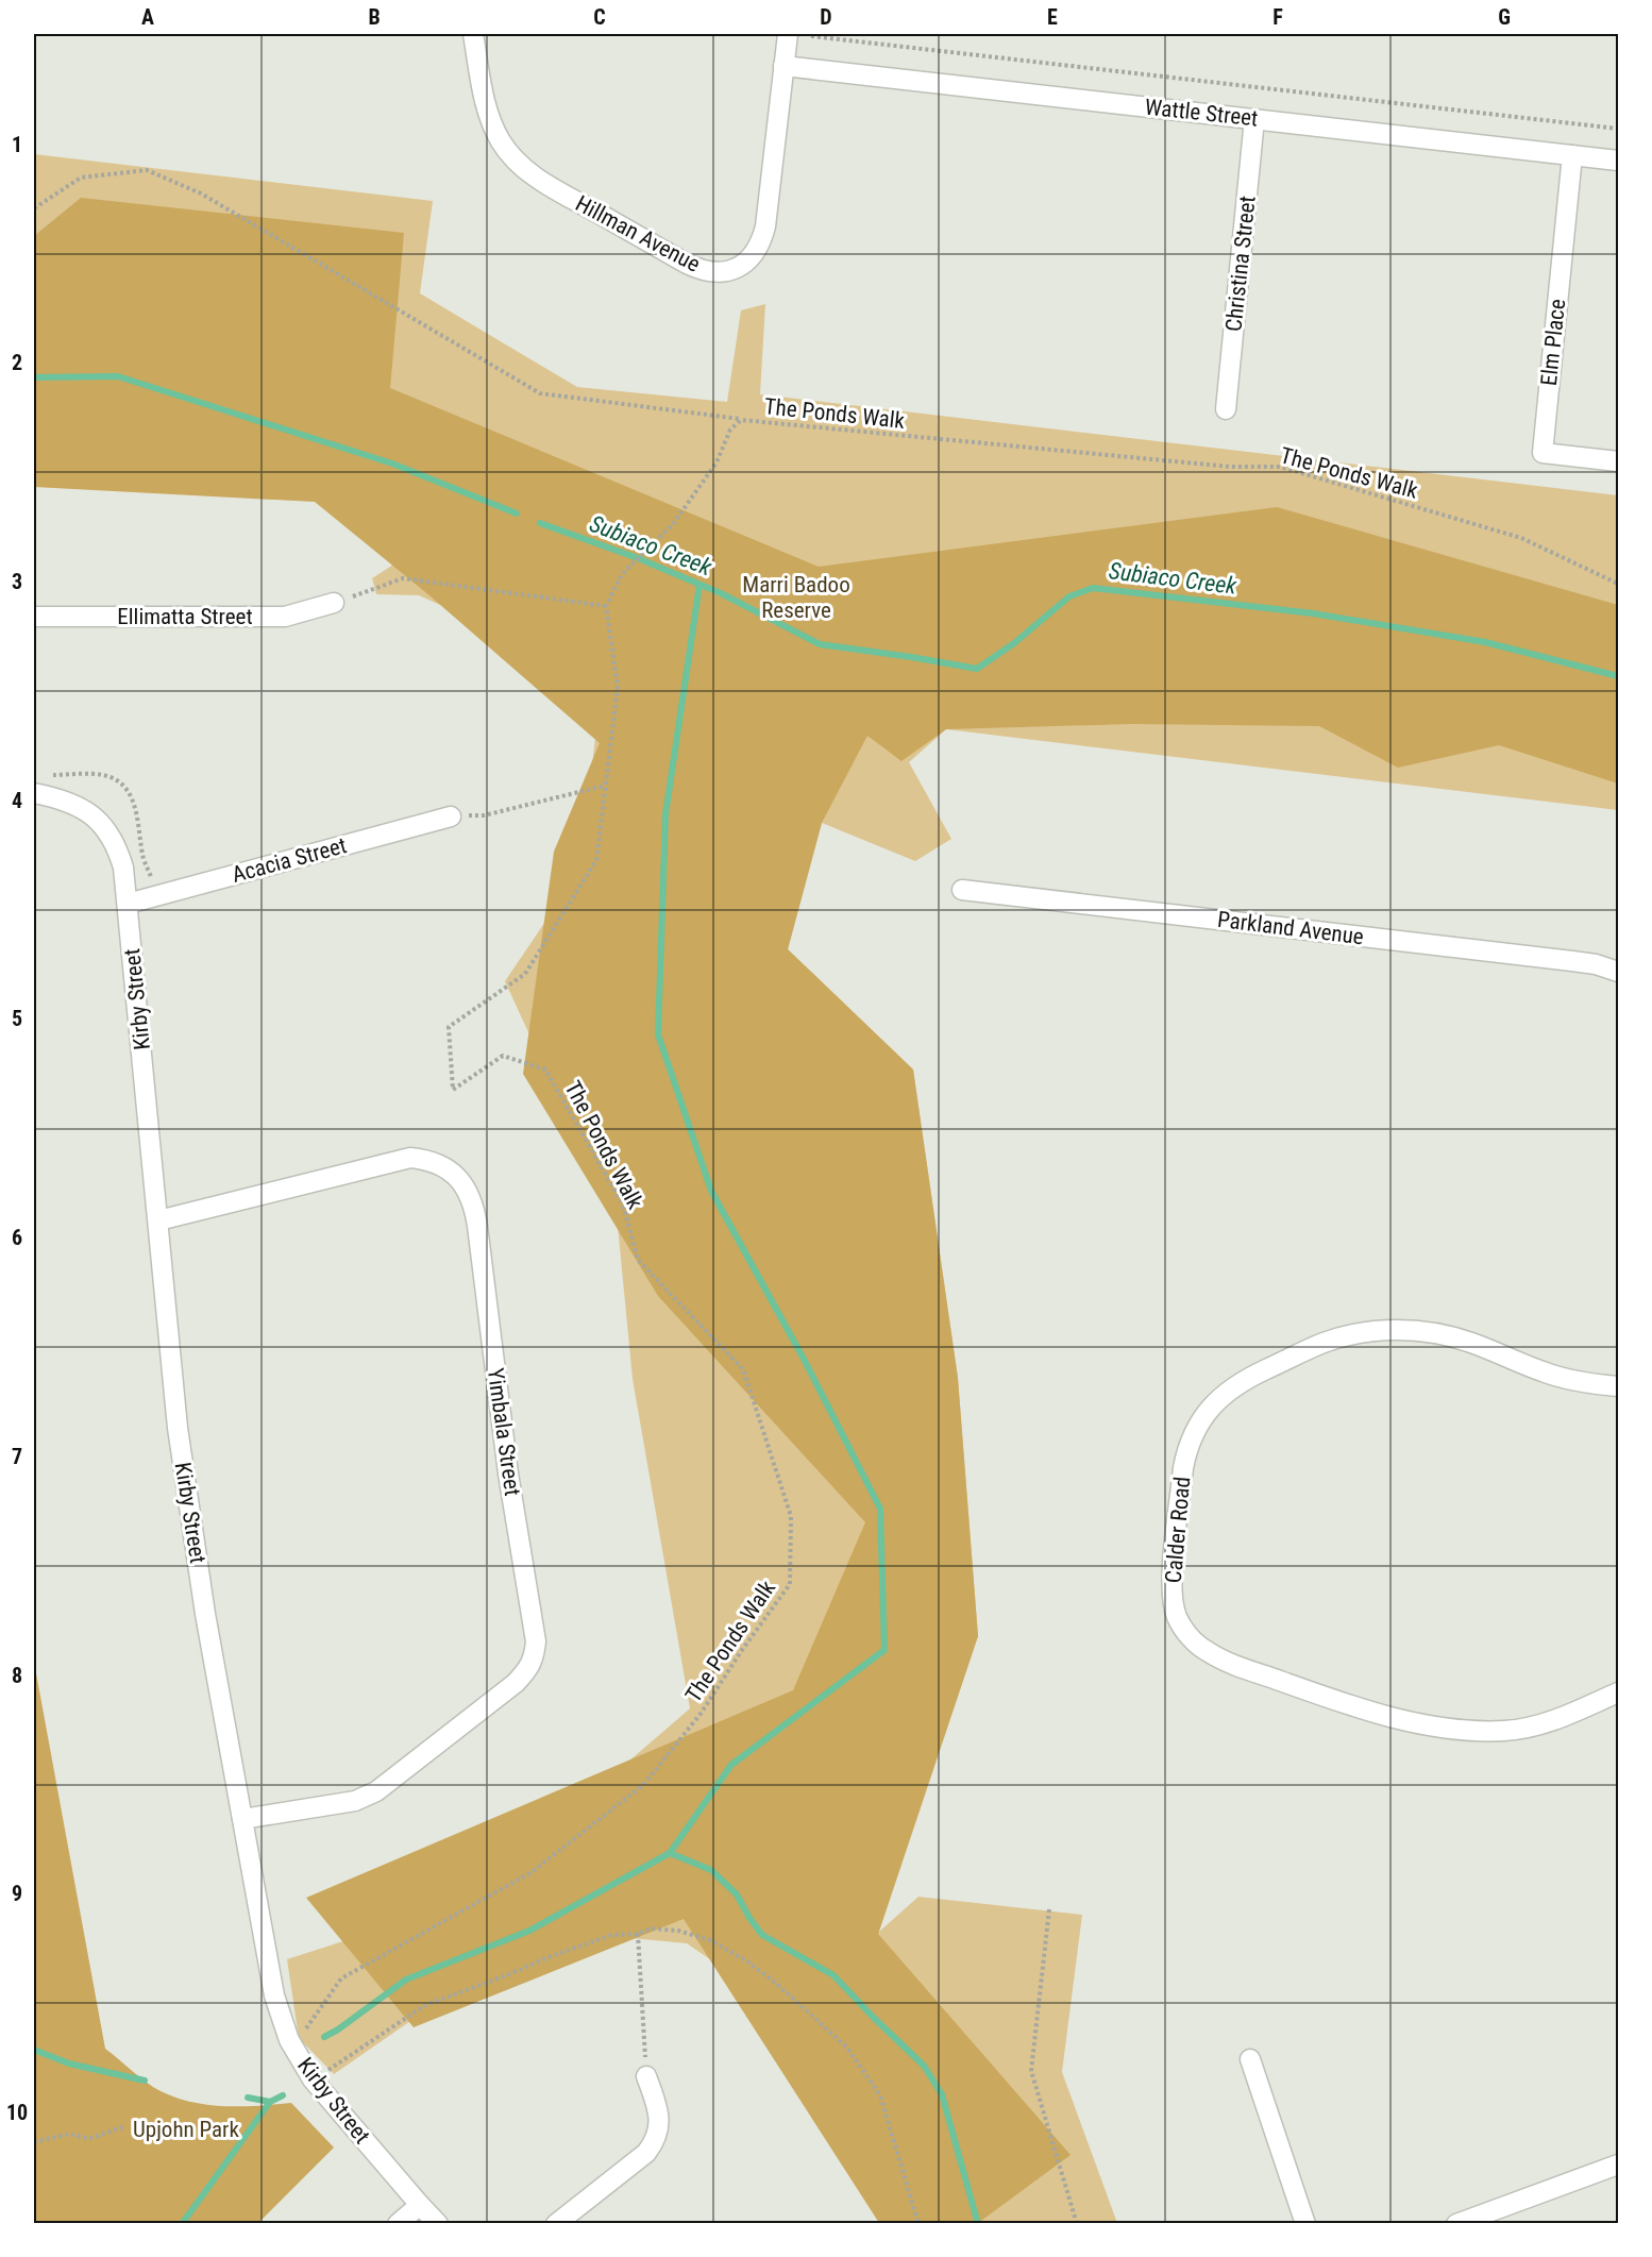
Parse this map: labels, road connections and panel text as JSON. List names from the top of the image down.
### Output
{
  "streets": {
    "street": [
      "Wattle Street",
      "Hillman Avenue",
      "Christina Street",
      "Elm Place",
      "Ellimatta Street",
      "Acacia Street",
      "Parkland Avenue",
      "Kirby Street",
      "Yimbala Street",
      "Calder Road"
    ],
    "path": ["The Ponds Walk"]
  },
  "crossings": [
    ["Wattle Street", "Hillman Avenue"],
    ["Wattle Street", "Christina Street"],
    ["Wattle Street", "Elm Place"],
    ["The Ponds Walk", "Kirby Street"],
    ["Acacia Street", "Kirby Street"],
    ["Kirby Street", "Yimbala Street"]
  ],
  "water": ["Subiaco Creek"],
  "parks": ["Marri Badoo Reserve", "Upjohn Park"],
  "grid": {
    "columns": [
      "A",
      "B",
      "C",
      "D",
      "E",
      "F",
      "G"
    ],
    "rows": [
      "1",
      "2",
      "3",
      "4",
      "5",
      "6",
      "7",
      "8",
      "9",
      "10"
    ]
  }
}
